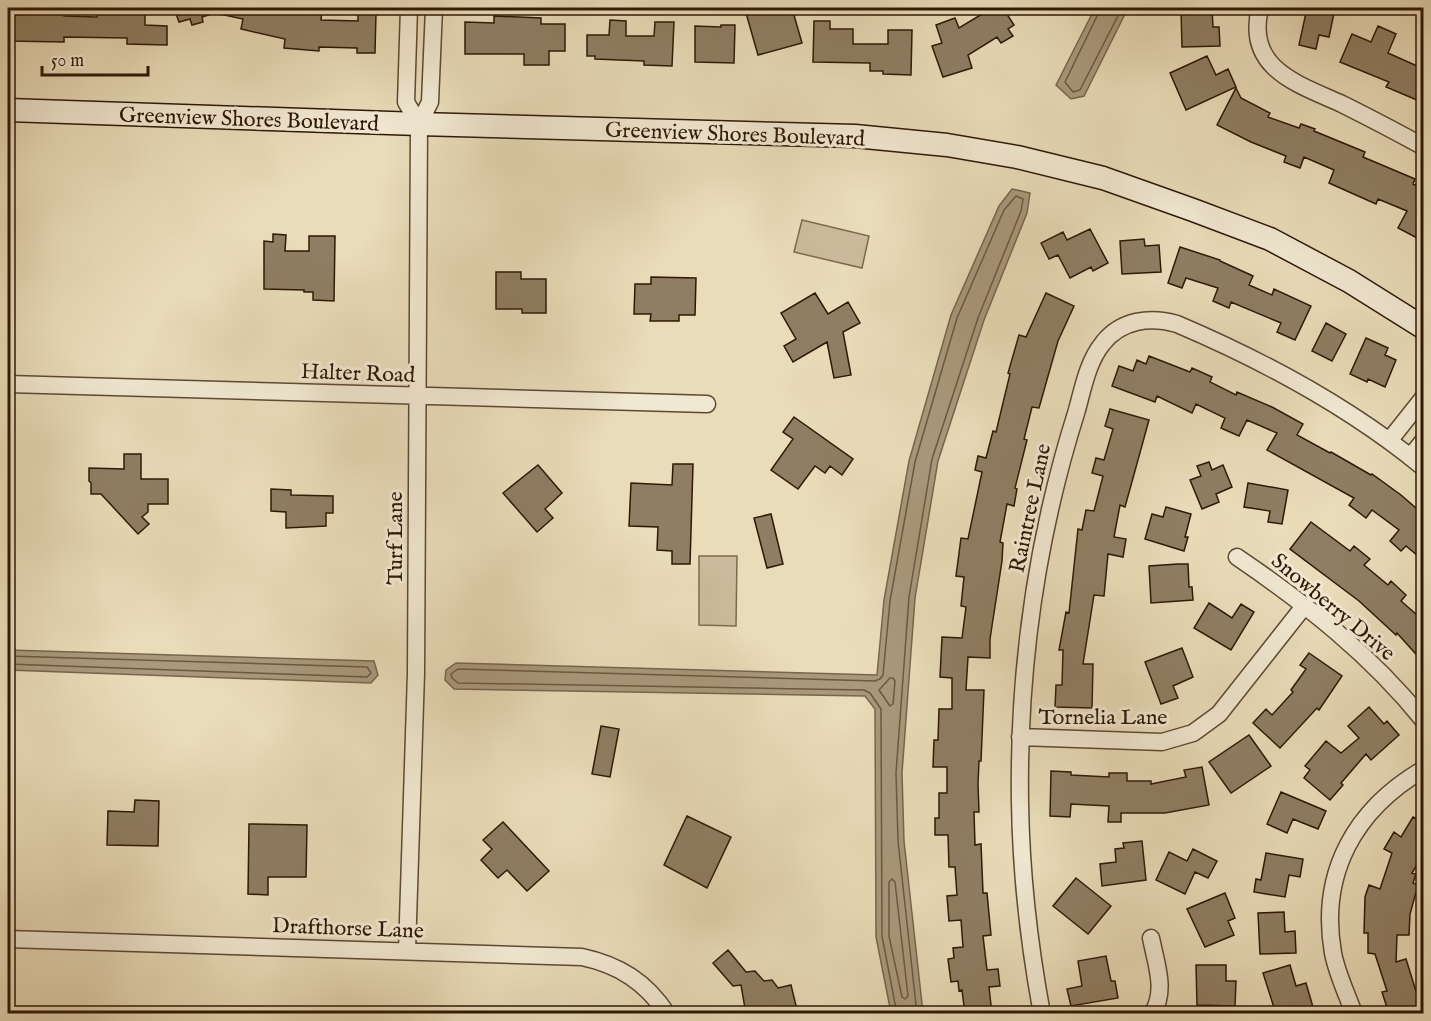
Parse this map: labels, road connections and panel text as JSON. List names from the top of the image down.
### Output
{
  "streets": {
    "street": [
      "Greenview Shores Boulevard",
      "Halter Road",
      "Raintree Lane",
      "Turf Lane",
      "Snowberry Drive",
      "Tornelia Lane",
      "Drafthorse Lane"
    ]
  },
  "crossings": [
    ["Greenview Shores Boulevard", "Turf Lane"],
    ["Halter Road", "Turf Lane"],
    ["Raintree Lane", "Tornelia Lane"],
    ["Turf Lane", "Drafthorse Lane"],
    ["Snowberry Drive", "Tornelia Lane"]
  ],
  "scale_bar": "50 m"
}
